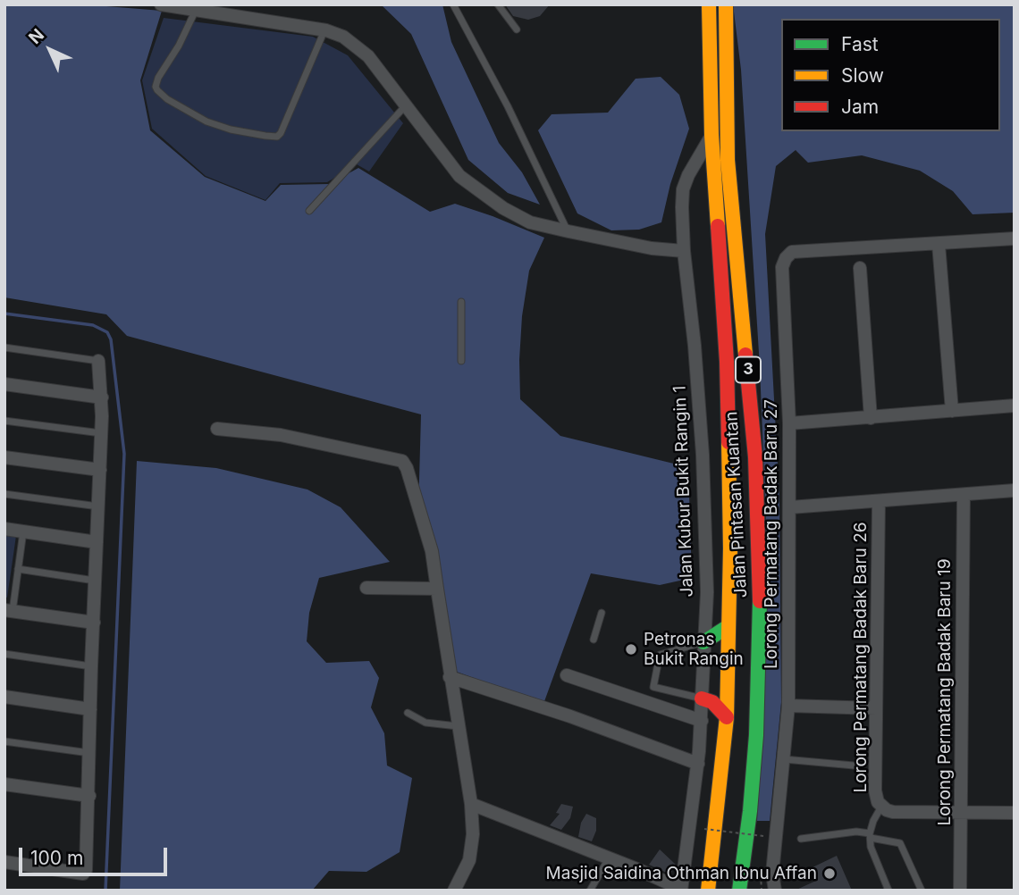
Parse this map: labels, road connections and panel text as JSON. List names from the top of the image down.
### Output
{
  "streets": {
    "highway": ["3", "Jalan Pintasan Kuantan"],
    "street": [
      "Jalan Kubur Bukit Rangin 1",
      "Lorong Permatang Badak Baru 27",
      "Lorong Permatang Badak Baru 26",
      "Lorong Permatang Badak Baru 19"
    ]
  },
  "crossings": [
    ["Jalan Kubur Bukit Rangin 1", "Jalan Pintasan Kuantan"],
    ["Lorong Permatang Badak Baru 26", "Lorong Permatang Badak Baru 19"]
  ],
  "places": ["Petronas Bukit Rangin", "Masjid Saidina Othman Ibnu Affan"],
  "legend": ["Fast", "Slow", "Jam"],
  "scale_bar": "100 m",
  "north": "top left"
}
